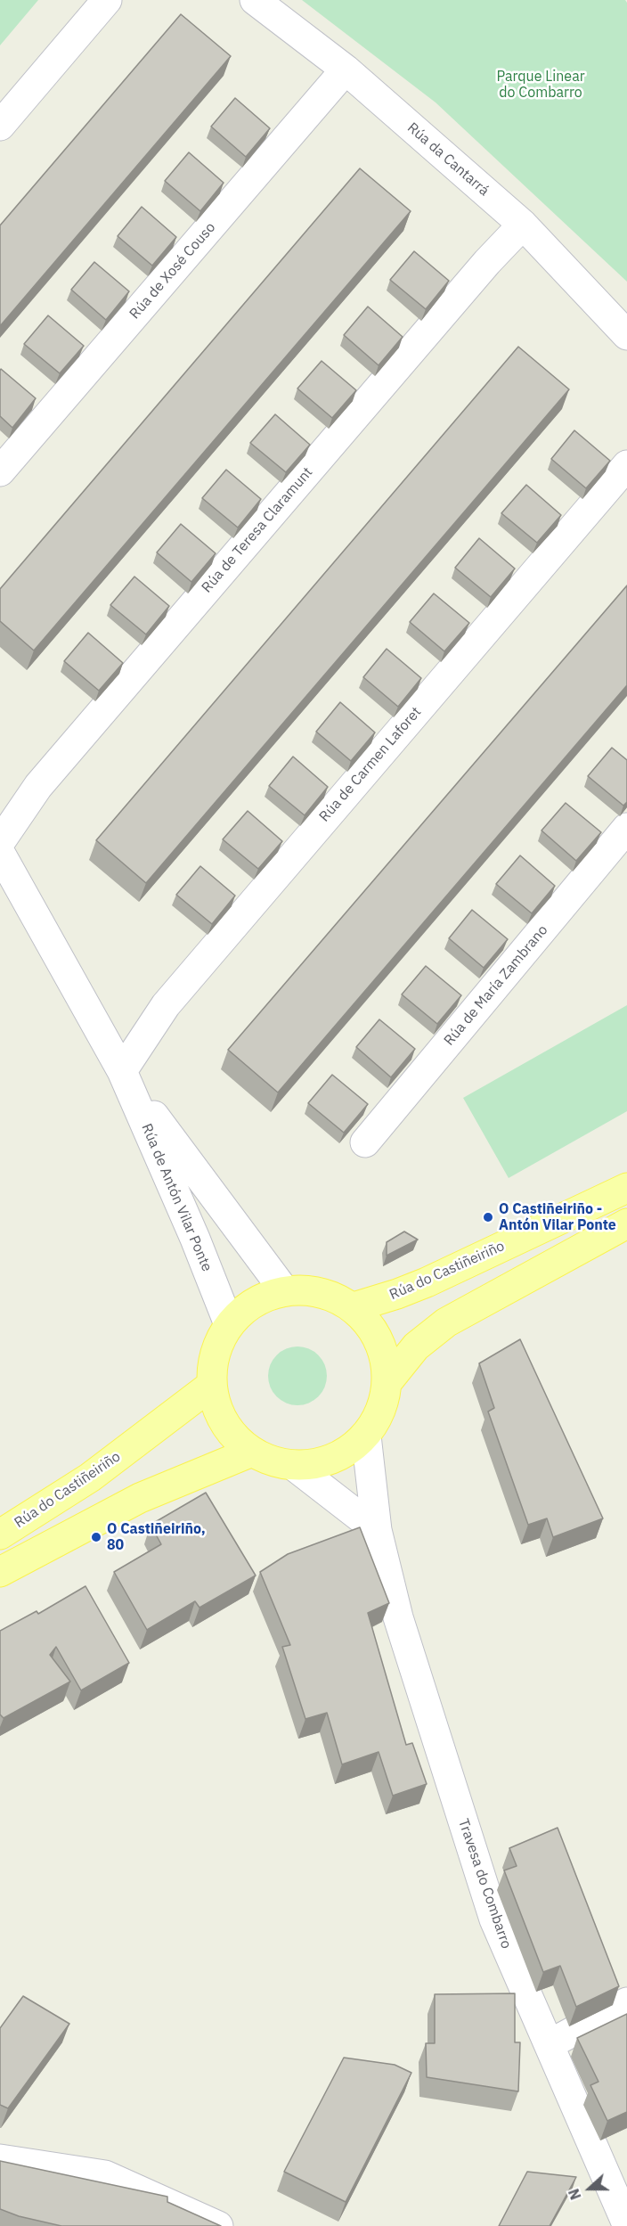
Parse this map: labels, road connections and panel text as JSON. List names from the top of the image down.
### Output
{
  "streets": {
    "main road": ["Rúa do Castiñeiriño"],
    "street": [
      "Rúa da Cantarrá",
      "Rúa de Xosé Couso",
      "Rúa de Teresa Claramunt",
      "Rúa de Carmen Laforet",
      "Rúa de María Zambrano",
      "Rúa de Antón Vilar Ponte",
      "Travesa do Combarro"
    ]
  },
  "crossings": [
    ["Rúa da Cantarrá", "Rúa de Xosé Couso"],
    ["Rúa da Cantarrá", "Rúa de Teresa Claramunt"],
    ["Rúa de Carmen Laforet", "Rúa de Antón Vilar Ponte"],
    ["Rúa de Antón Vilar Ponte", "Rúa do Castiñeiriño"],
    ["Rúa de Antón Vilar Ponte", "Travesa do Combarro"],
    ["Rúa do Castiñeiriño", "Travesa do Combarro"]
  ],
  "parks": ["Parque Linear do Combarro"],
  "places": ["O Castiñeiriño - Antón Vilar Ponte", "O Castiñeiriño, 80"],
  "north": "left"
}
